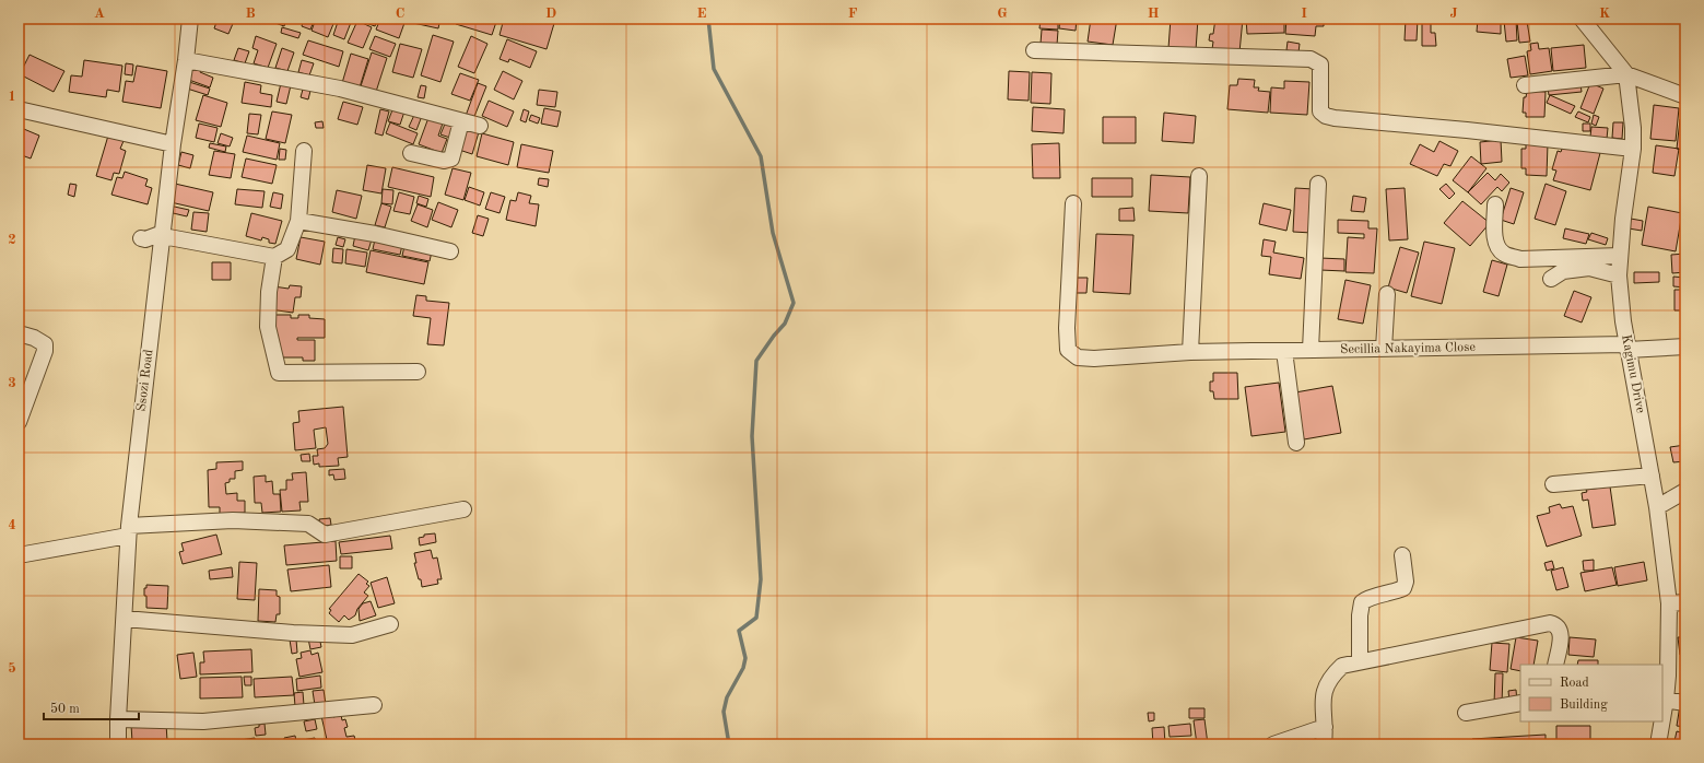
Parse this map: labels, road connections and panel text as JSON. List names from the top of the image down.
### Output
{
  "streets": {
    "street": ["Secillia Nakayima Close", "Kagimu Drive", "Ssozi Road"]
  },
  "crossings": [
    ["Secillia Nakayima Close", "Kagimu Drive"]
  ],
  "legend": ["Road", "Building"],
  "scale_bar": "50 m",
  "grid": {
    "columns": [
      "A",
      "B",
      "C",
      "D",
      "E",
      "F",
      "G",
      "H",
      "I",
      "J",
      "K"
    ],
    "rows": [
      "1",
      "2",
      "3",
      "4",
      "5"
    ]
  }
}
